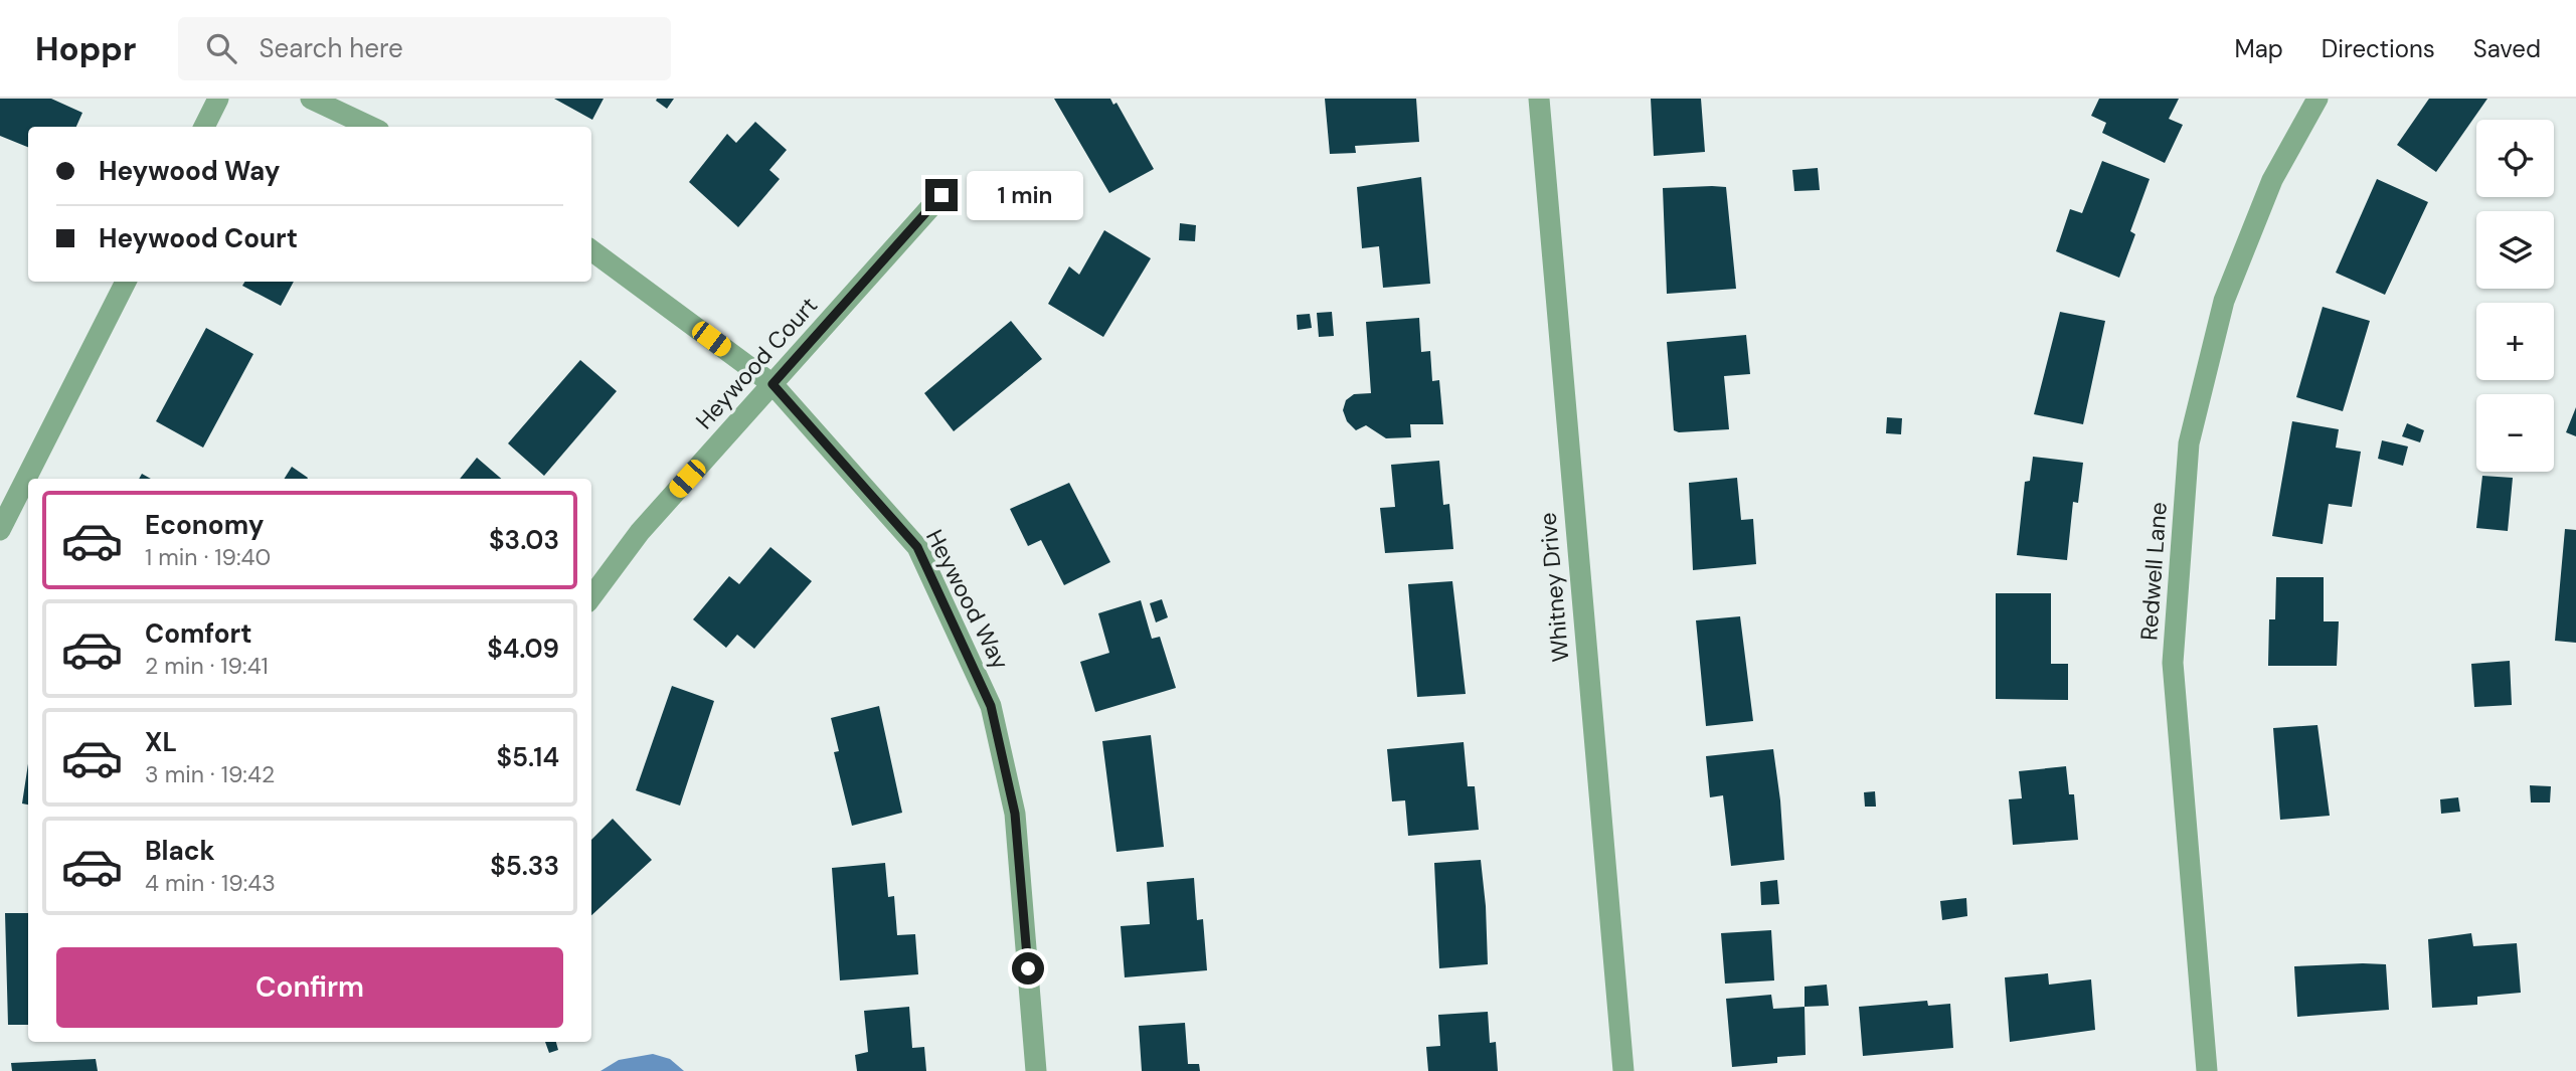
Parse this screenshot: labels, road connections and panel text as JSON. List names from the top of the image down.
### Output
{
  "streets": {
    "street": [
      "Heywood Court",
      "Redwell Lane",
      "Whitney Drive",
      "Heywood Way"
    ]
  },
  "crossings": [
    ["Heywood Court", "Heywood Way"]
  ],
  "page": {
    "header": "Hoppr",
    "search": "Search here",
    "nav": ["Map", "Directions", "Saved"],
    "map_buttons": ["+", "−"],
    "banner": ["Heywood Way", "Heywood Court"],
    "bubble": "1 min",
    "list": [
      {
        "name": "Economy",
        "note": "1 min · 19:40",
        "value": "$3.03"
      },
      {
        "name": "Comfort",
        "note": "2 min · 19:41",
        "value": "$4.09"
      },
      {
        "name": "XL",
        "note": "3 min · 19:42",
        "value": "$5.14"
      },
      {
        "name": "Black",
        "note": "4 min · 19:43",
        "value": "$5.33"
      }
    ],
    "buttons": "Confirm"
  }
}
